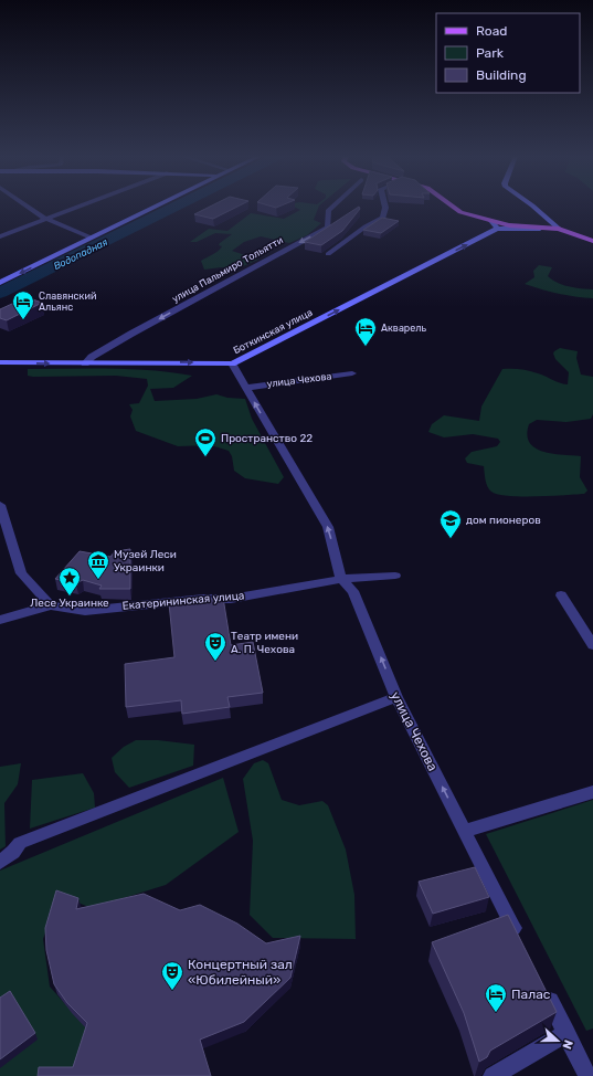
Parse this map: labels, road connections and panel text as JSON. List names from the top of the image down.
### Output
{
  "streets": {
    "main road": ["Боткинская улица"],
    "street": ["улица Пальмиро Тольятти", "улица Чехова", "Екатерининская улица"]
  },
  "crossings": [
    ["улица Пальмиро Тольятти", "Боткинская улица"],
    ["Боткинская улица", "улица Чехова"],
    ["улица Чехова", "Екатерининская улица"]
  ],
  "one_way": ["улица Пальмиро Тольятти", "Боткинская улица", "улица Чехова"],
  "water": ["Водопадная"],
  "places": {
    "hotel": ["Славянский Альянс", "Акварель", "Палас"],
    "sports": ["Пространство 22"],
    "school or university": ["дом пионеров"],
    "museum": ["Музей Леси Украинки"],
    "place": ["Лесе Украинке"],
    "theatre": ["Театр имени А. П. Чехова", "Концертный зал «Юбилейный»"]
  },
  "legend": ["Road", "Park", "Building"],
  "north": "right"
}
